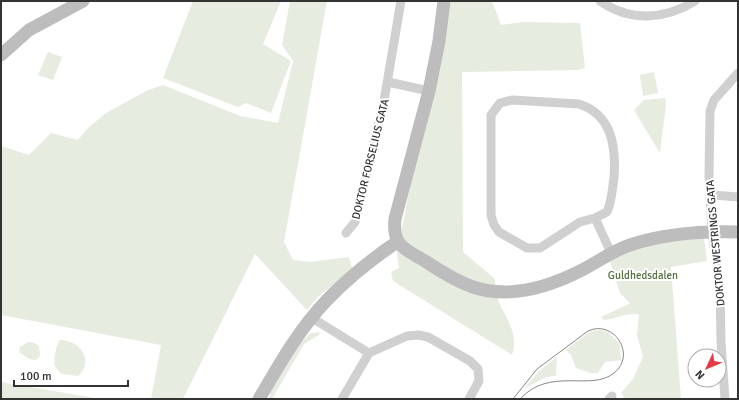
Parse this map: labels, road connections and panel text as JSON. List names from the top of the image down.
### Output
{
  "streets": {
    "street": ["DOKTOR FORSELIUS GATA", "DOKTOR WESTRINGS GATA"]
  },
  "parks": ["Guldhedsdalen"],
  "scale_bar": "100 m",
  "north": "bottom left"
}
